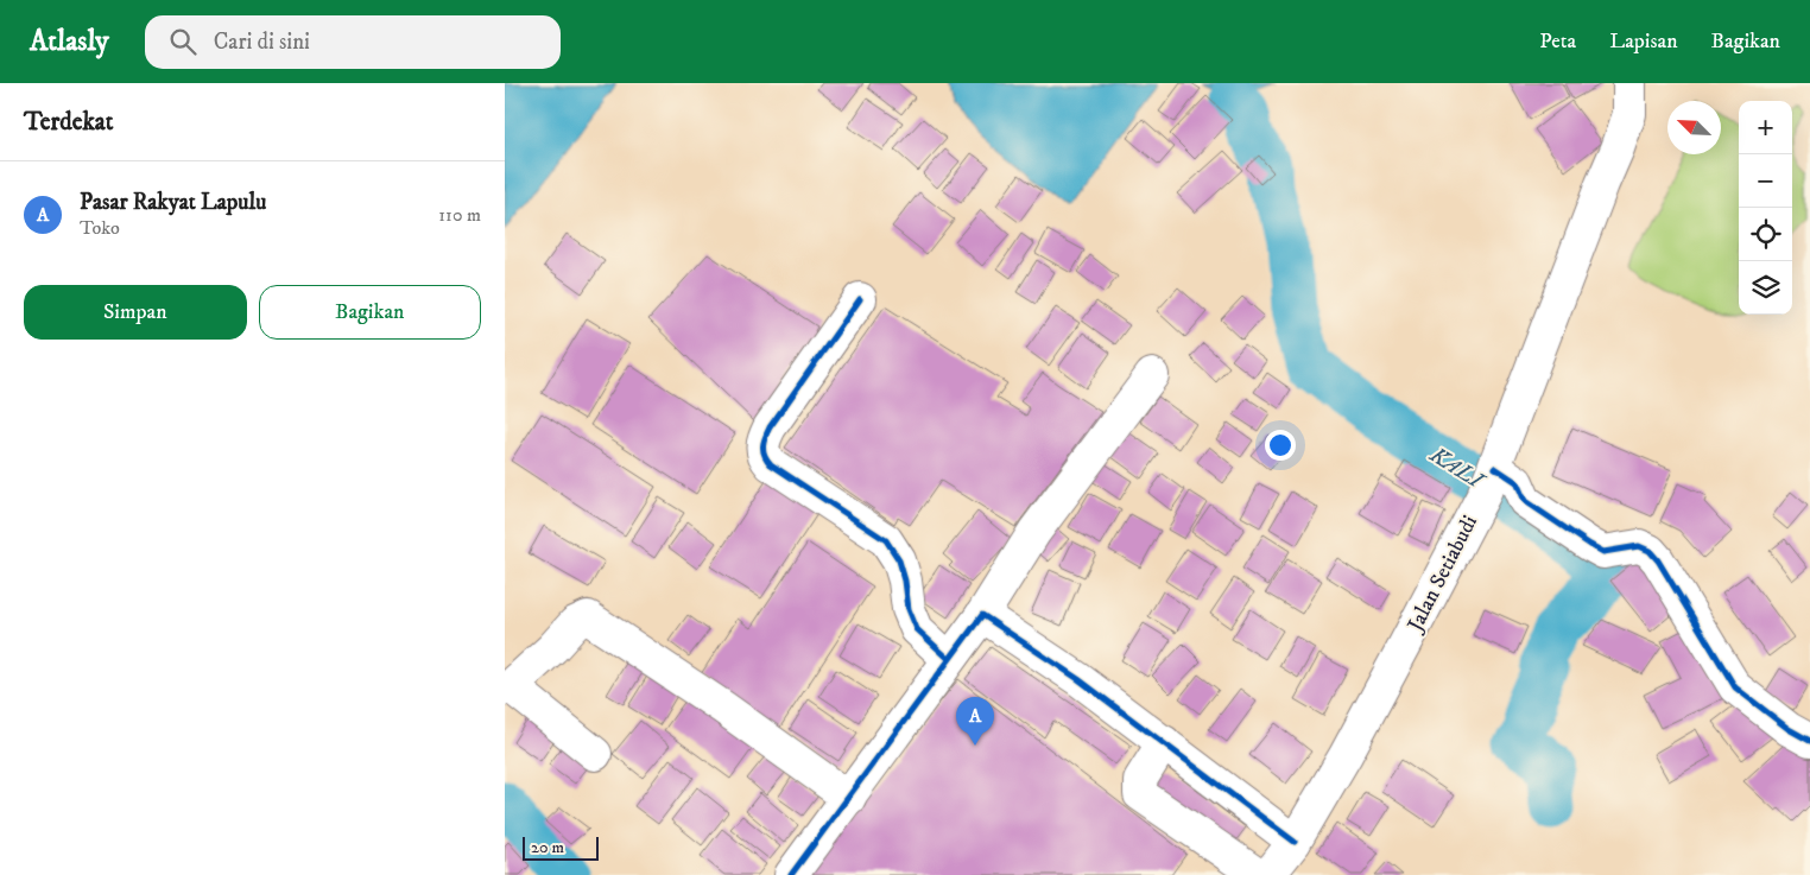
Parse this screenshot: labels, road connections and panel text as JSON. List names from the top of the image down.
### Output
{
  "streets": {
    "main road": ["Jalan Setiabudi"]
  },
  "water": ["KALI"],
  "scale_bar": "20 m",
  "north": "top left",
  "page": {
    "header": "Atlasly",
    "search": "Cari di sini",
    "nav": ["Peta", "Lapisan", "Bagikan"],
    "heading": "Terdekat",
    "map_buttons": ["+", "−"],
    "list": [
      {
        "mark": "A",
        "name": "Pasar Rakyat Lapulu",
        "note": "Toko",
        "value": "110 m"
      }
    ],
    "buttons": ["Simpan", "Bagikan"],
    "pins": "A",
    "scale": "20 m"
  }
}
